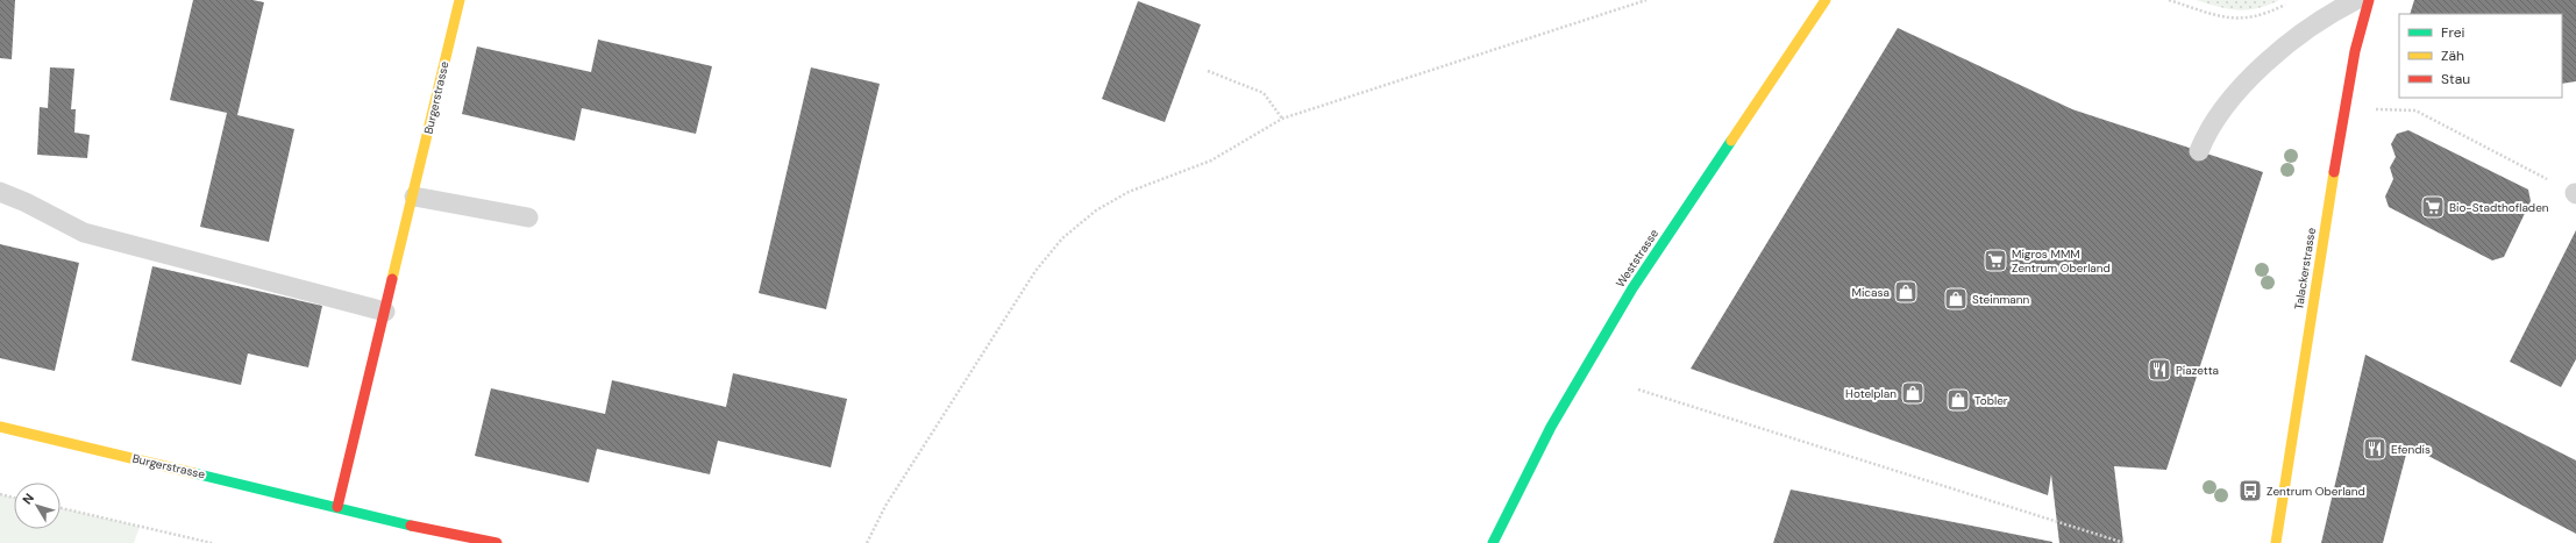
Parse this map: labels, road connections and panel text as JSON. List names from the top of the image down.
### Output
{
  "streets": {
    "main road": ["Burgerstrasse", "Weststrasse", "Talackerstrasse"]
  },
  "places": {
    "supermarket": ["Bio-Stadthofladen", "Migros MMM Zentrum Oberland"],
    "shop": [
      "Micasa",
      "Steinmann",
      "Hotelplan",
      "Tobler"
    ],
    "restaurant": ["Piazetta", "Efendis"],
    "bus stop": ["Zentrum Oberland"]
  },
  "legend": ["Frei", "Zäh", "Stau"],
  "north": "top left"
}
